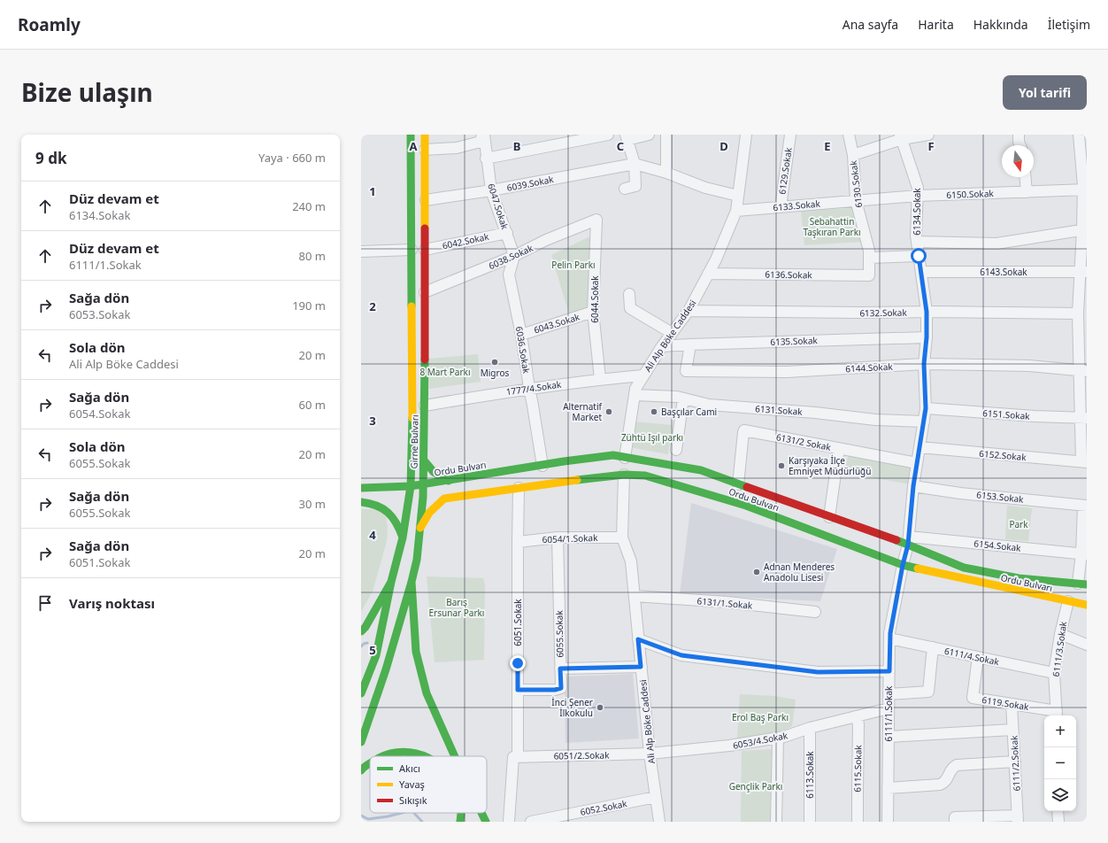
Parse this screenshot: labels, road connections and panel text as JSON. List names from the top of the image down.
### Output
{
  "streets": {
    "main road": ["Girne Bulvarı", "Ordu Bulvarı"],
    "street": [
      "6129.Sokak",
      "6039.Sokak",
      "6130.Sokak",
      "6150.Sokak",
      "6133.Sokak",
      "6047.Sokak",
      "6134.Sokak",
      "6042.Sokak",
      "6038.Sokak",
      "6143.Sokak",
      "6136.Sokak",
      "6044.Sokak",
      "6132.Sokak",
      "6043.Sokak",
      "Ali Alp Böke Caddesi",
      "6135.Sokak",
      "6036.Sokak",
      "6144.Sokak",
      "1777/4.Sokak",
      "6131.Sokak",
      "6151.Sokak",
      "6131/2 Sokak",
      "6152.Sokak",
      "6153.Sokak",
      "6054/1.Sokak",
      "6154.Sokak",
      "6131/1.Sokak",
      "6051.Sokak",
      "6055.Sokak",
      "6111/3.Sokak",
      "6111/4.Sokak",
      "6119.Sokak",
      "6111/1.Sokak",
      "6053/4.Sokak",
      "6051/2.Sokak",
      "6111/2.Sokak",
      "6115.Sokak",
      "6113.Sokak",
      "6052.Sokak"
    ]
  },
  "crossings": [
    ["6129.Sokak", "6133.Sokak"],
    ["6039.Sokak", "6047.Sokak"],
    ["6039.Sokak", "Ali Alp Böke Caddesi"],
    ["6039.Sokak", "Girne Bulvarı"],
    ["6130.Sokak", "6150.Sokak"],
    ["6130.Sokak", "6133.Sokak"],
    ["6130.Sokak", "6136.Sokak"],
    ["6150.Sokak", "6133.Sokak"],
    ["6150.Sokak", "6134.Sokak"],
    ["6133.Sokak", "Ali Alp Böke Caddesi"],
    ["6047.Sokak", "6042.Sokak"],
    ["6047.Sokak", "6038.Sokak"],
    ["6047.Sokak", "6036.Sokak"],
    ["6134.Sokak", "6143.Sokak"],
    ["6134.Sokak", "6132.Sokak"],
    ["6134.Sokak", "6135.Sokak"],
    ["6134.Sokak", "6144.Sokak"],
    ["6134.Sokak", "6131.Sokak"],
    ["6134.Sokak", "6151.Sokak"],
    ["6134.Sokak", "6131/2 Sokak"],
    ["6134.Sokak", "6152.Sokak"],
    ["6134.Sokak", "Ordu Bulvarı"],
    ["6134.Sokak", "6153.Sokak"],
    ["6134.Sokak", "6154.Sokak"],
    ["6134.Sokak", "6111/1.Sokak"],
    ["6042.Sokak", "Girne Bulvarı"],
    ["6038.Sokak", "6044.Sokak"],
    ["6038.Sokak", "6036.Sokak"],
    ["6038.Sokak", "Girne Bulvarı"],
    ["6136.Sokak", "Ali Alp Böke Caddesi"],
    ["6044.Sokak", "6043.Sokak"],
    ["6044.Sokak", "1777/4.Sokak"],
    ["6132.Sokak", "Ali Alp Böke Caddesi"],
    ["6043.Sokak", "6036.Sokak"],
    ["Ali Alp Böke Caddesi", "6135.Sokak"],
    ["Ali Alp Böke Caddesi", "1777/4.Sokak"],
    ["Ali Alp Böke Caddesi", "6131.Sokak"],
    ["Ali Alp Böke Caddesi", "Ordu Bulvarı"],
    ["Ali Alp Böke Caddesi", "6054/1.Sokak"],
    ["Ali Alp Böke Caddesi", "6131/1.Sokak"],
    ["Ali Alp Böke Caddesi", "6053/4.Sokak"],
    ["Ali Alp Böke Caddesi", "6051/2.Sokak"],
    ["Ali Alp Böke Caddesi", "6052.Sokak"],
    ["6135.Sokak", "6144.Sokak"],
    ["6036.Sokak", "1777/4.Sokak"],
    ["6036.Sokak", "Ordu Bulvarı"],
    ["1777/4.Sokak", "Girne Bulvarı"],
    ["Girne Bulvarı", "Ordu Bulvarı"],
    ["6131/2 Sokak", "Ordu Bulvarı"],
    ["Ordu Bulvarı", "6154.Sokak"],
    ["Ordu Bulvarı", "6051.Sokak"],
    ["Ordu Bulvarı", "6111/3.Sokak"],
    ["Ordu Bulvarı", "6111/1.Sokak"],
    ["6054/1.Sokak", "6051.Sokak"],
    ["6054/1.Sokak", "6055.Sokak"],
    ["6051.Sokak", "6055.Sokak"],
    ["6051.Sokak", "6051/2.Sokak"],
    ["6111/3.Sokak", "6111/4.Sokak"],
    ["6111/3.Sokak", "6119.Sokak"],
    ["6111/4.Sokak", "6119.Sokak"],
    ["6111/4.Sokak", "6111/1.Sokak"],
    ["6119.Sokak", "6111/2.Sokak"],
    ["6111/1.Sokak", "6053/4.Sokak"],
    ["6053/4.Sokak", "6051/2.Sokak"],
    ["6053/4.Sokak", "6115.Sokak"],
    ["6053/4.Sokak", "6113.Sokak"]
  ],
  "parks": [
    "Sebahattin Taşkıran Parkı",
    "Pelin Parkı",
    "8 Mart Parkı",
    "Zühtü Işıl parkı",
    "Park",
    "Barış Ersunar Parkı",
    "Erol Baş Parkı",
    "Gençlik Parkı"
  ],
  "places": [
    "Migros",
    "Alternatif Market",
    "Başçılar Cami",
    "Karşıyaka İlçe Emniyet Müdürlüğü",
    "Adnan Menderes Anadolu Lisesi",
    "İnci Şener İlkokulu"
  ],
  "legend": ["Akıcı", "Yavaş", "Sıkışık"],
  "north": "bottom",
  "page": {
    "header": "Roamly",
    "nav": [
      "Ana sayfa",
      "Harita",
      "Hakkında",
      "İletişim"
    ],
    "title": "Bize ulaşın",
    "buttons": "Yol tarifi",
    "heading": ["9 dk", "Yaya · 660 m"],
    "list": [
      ["Düz devam et", "6134.Sokak", "240 m"],
      ["Düz devam et", "6111/1.Sokak", "80 m"],
      ["Sağa dön", "6053.Sokak", "190 m"],
      ["Sola dön", "Ali Alp Böke Caddesi", "20 m"],
      ["Sağa dön", "6054.Sokak", "60 m"],
      ["Sola dön", "6055.Sokak", "20 m"],
      ["Sağa dön", "6055.Sokak", "30 m"],
      ["Sağa dön", "6051.Sokak", "20 m"],
      "Varış noktası"
    ],
    "map_buttons": ["+", "−"]
  },
  "grid": {
    "columns": [
      "A",
      "B",
      "C",
      "D",
      "E",
      "F"
    ],
    "rows": [
      "1",
      "2",
      "3",
      "4",
      "5"
    ]
  }
}
